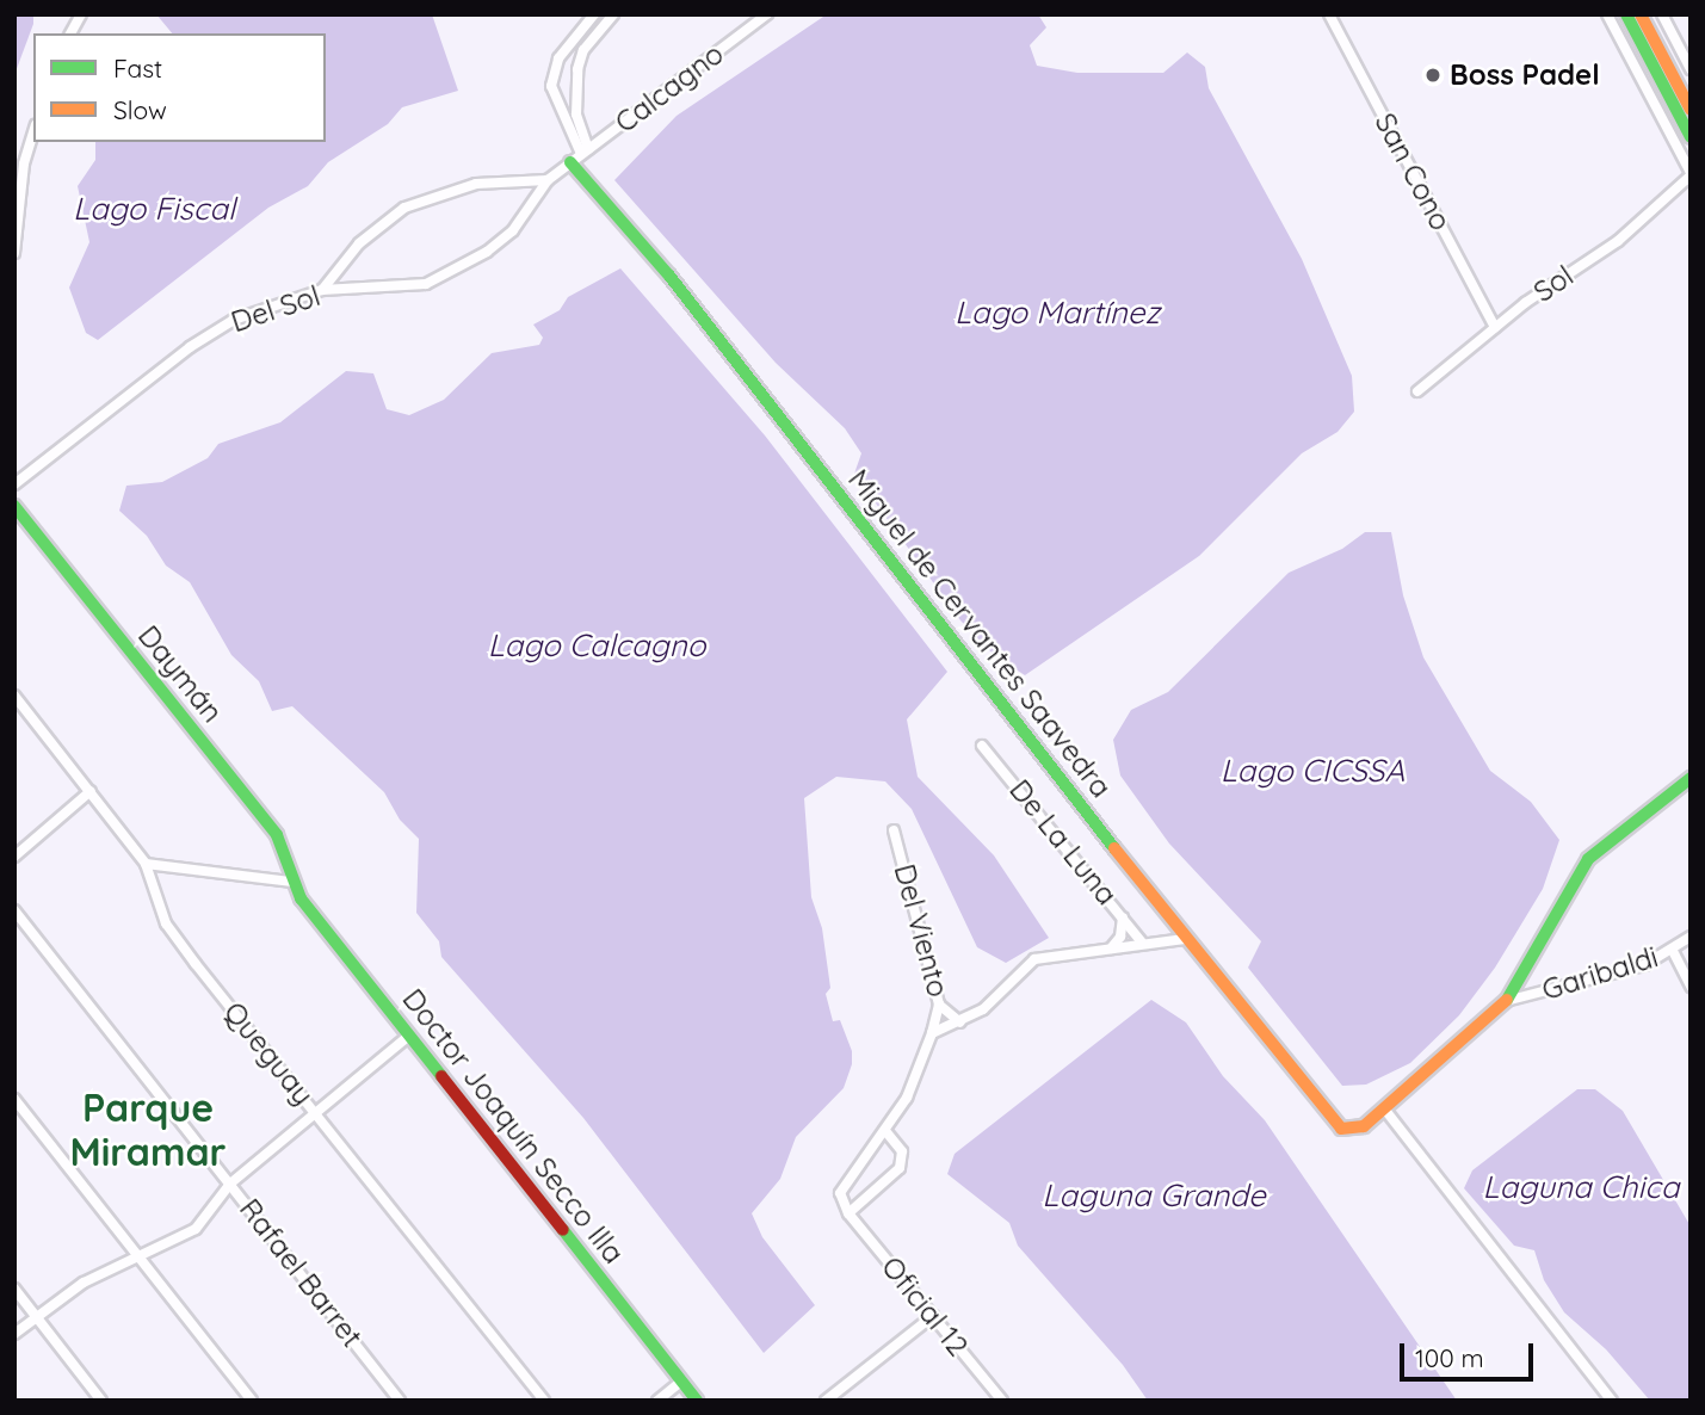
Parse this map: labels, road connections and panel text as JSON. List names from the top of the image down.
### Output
{
  "streets": {
    "street": [
      "Calcagno",
      "San Cono",
      "Sol",
      "Del Sol",
      "Miguel de Cervantes Saavedra",
      "Daymán",
      "De La Luna",
      "Del Viento",
      "Garibaldi",
      "Queguay",
      "Doctor Joaquín Secco Illa",
      "Rafael Barret",
      "Oficial 12"
    ]
  },
  "crossings": [
    ["Calcagno", "Del Sol"],
    ["Calcagno", "Miguel de Cervantes Saavedra"],
    ["San Cono", "Sol"],
    ["Daymán", "Doctor Joaquín Secco Illa"]
  ],
  "districts": ["Parque Miramar"],
  "water": [
    "Lago Fiscal",
    "Lago Martínez",
    "Lago Calcagno",
    "Lago CICSSA",
    "Laguna Chica",
    "Laguna Grande"
  ],
  "places": ["Boss Padel"],
  "legend": ["Fast", "Slow"],
  "scale_bar": "100 m"
}
